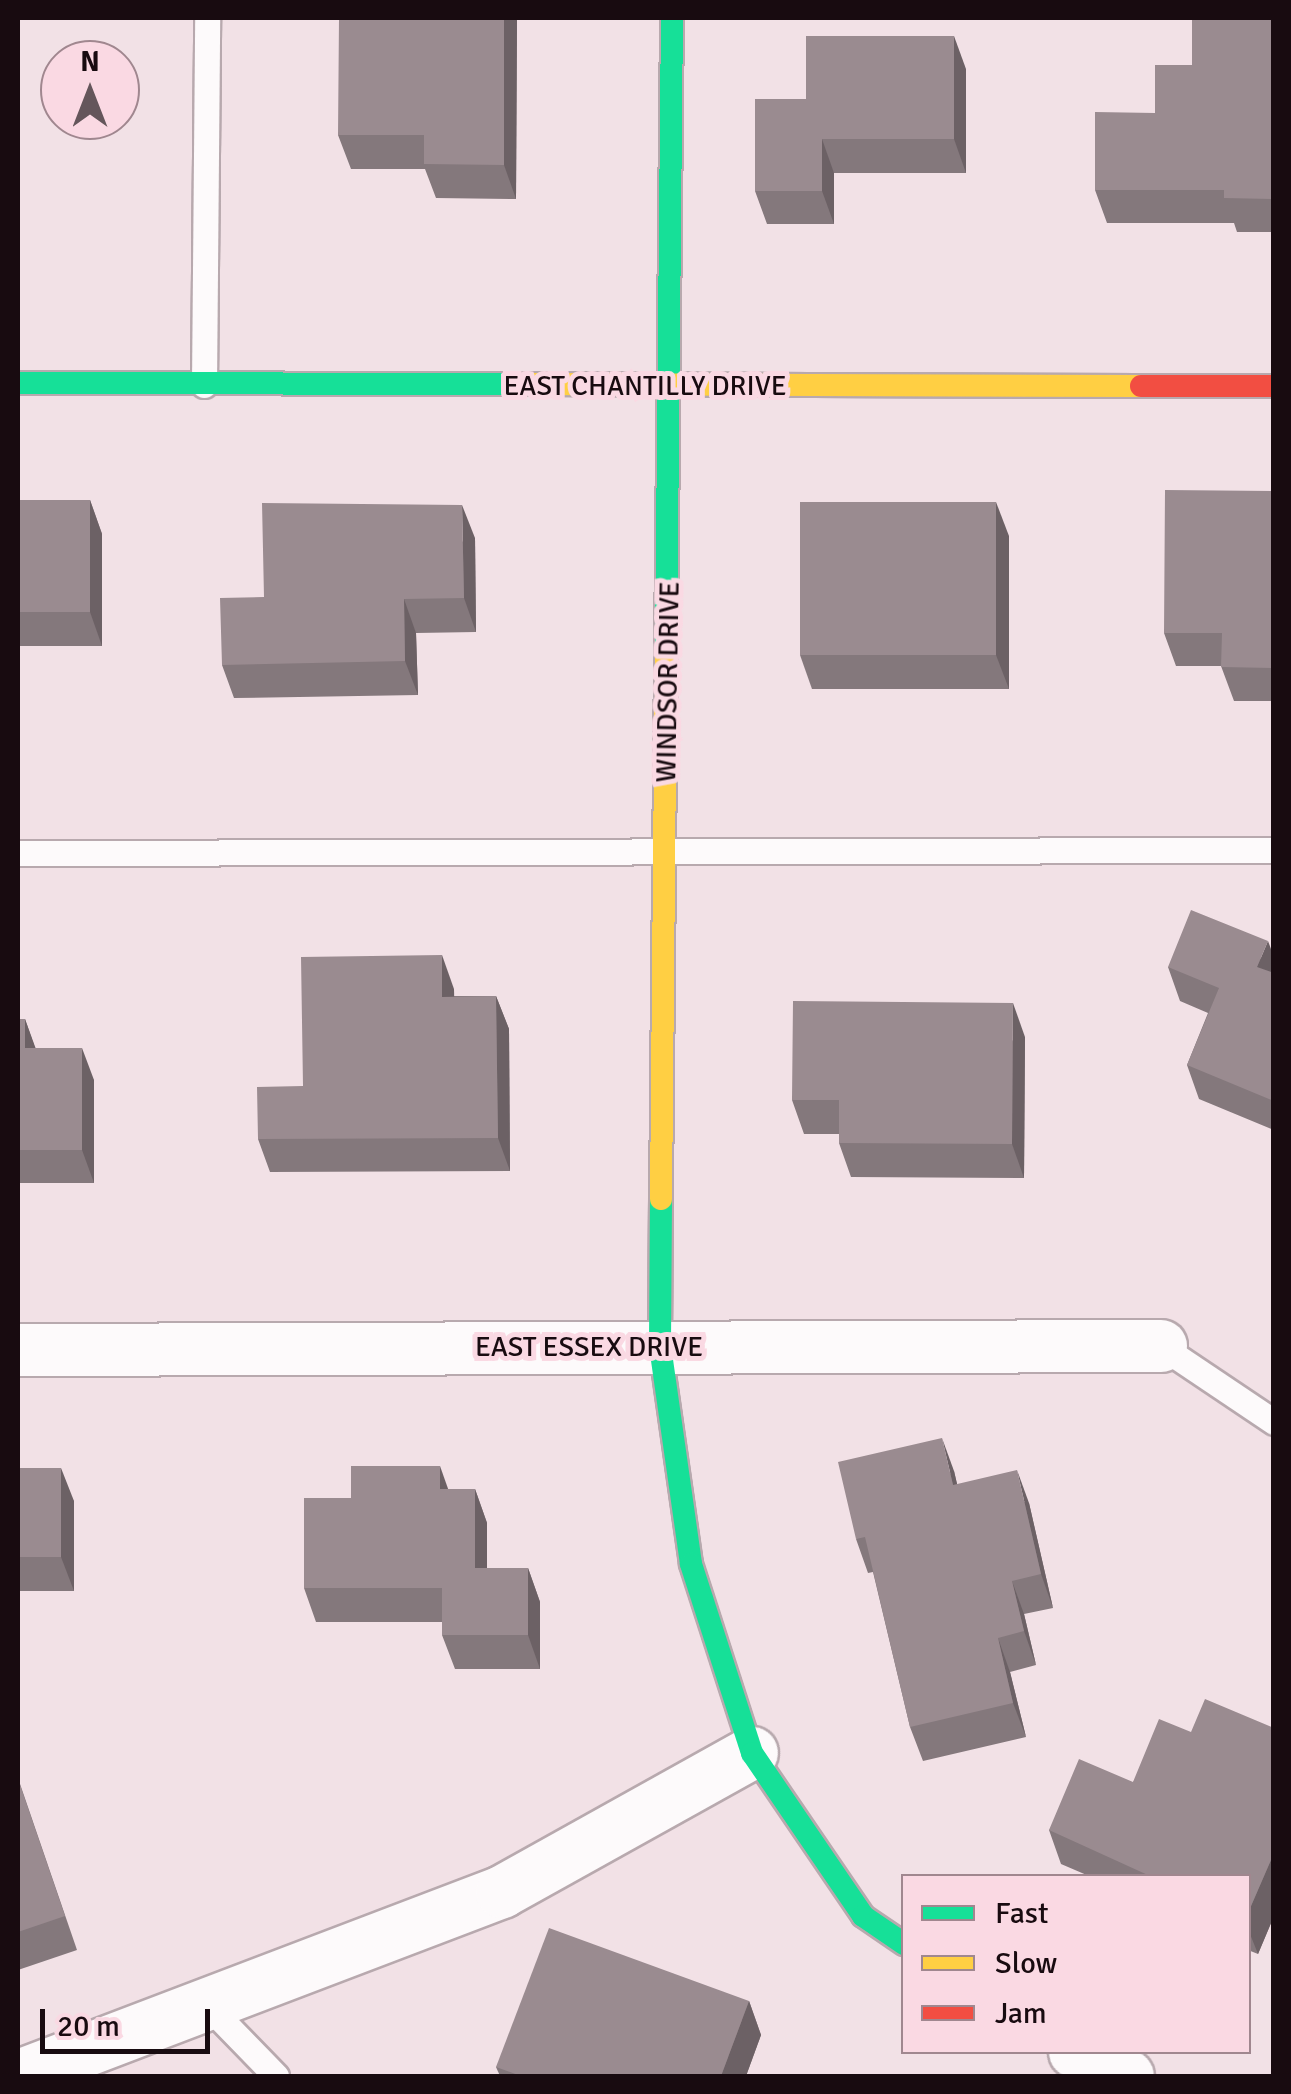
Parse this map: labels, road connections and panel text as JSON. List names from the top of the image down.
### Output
{
  "streets": {
    "street": ["EAST CHANTILLY DRIVE", "WINDSOR DRIVE", "EAST ESSEX DRIVE"]
  },
  "crossings": [
    ["EAST CHANTILLY DRIVE", "WINDSOR DRIVE"],
    ["WINDSOR DRIVE", "EAST ESSEX DRIVE"]
  ],
  "legend": ["Fast", "Slow", "Jam"],
  "scale_bar": "20 m",
  "north": "top"
}
